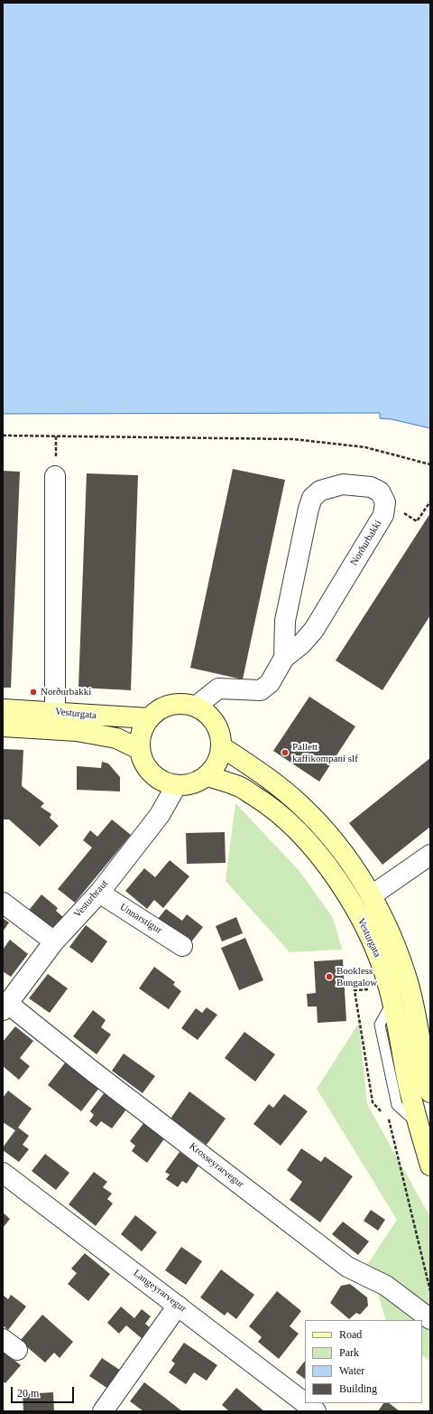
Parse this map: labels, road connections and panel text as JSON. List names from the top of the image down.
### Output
{
  "streets": {
    "main road": ["Vesturgata"],
    "street": [
      "Norðurbakki",
      "Vesturbraut",
      "Unnarstígur",
      "Krosseyrarvegur",
      "Langeyrarvegur"
    ]
  },
  "crossings": [
    ["Norðurbakki", "Vesturgata"],
    ["Norðurbakki", "Vesturbraut"],
    ["Vesturgata", "Vesturbraut"],
    ["Vesturbraut", "Unnarstígur"],
    ["Vesturbraut", "Krosseyrarvegur"]
  ],
  "places": ["Norðurbakki", "Pallett kaffikompaní slf", "Bookless Bungalow"],
  "legend": [
    "Road",
    "Park",
    "Water",
    "Building"
  ],
  "scale_bar": "20 m"
}
